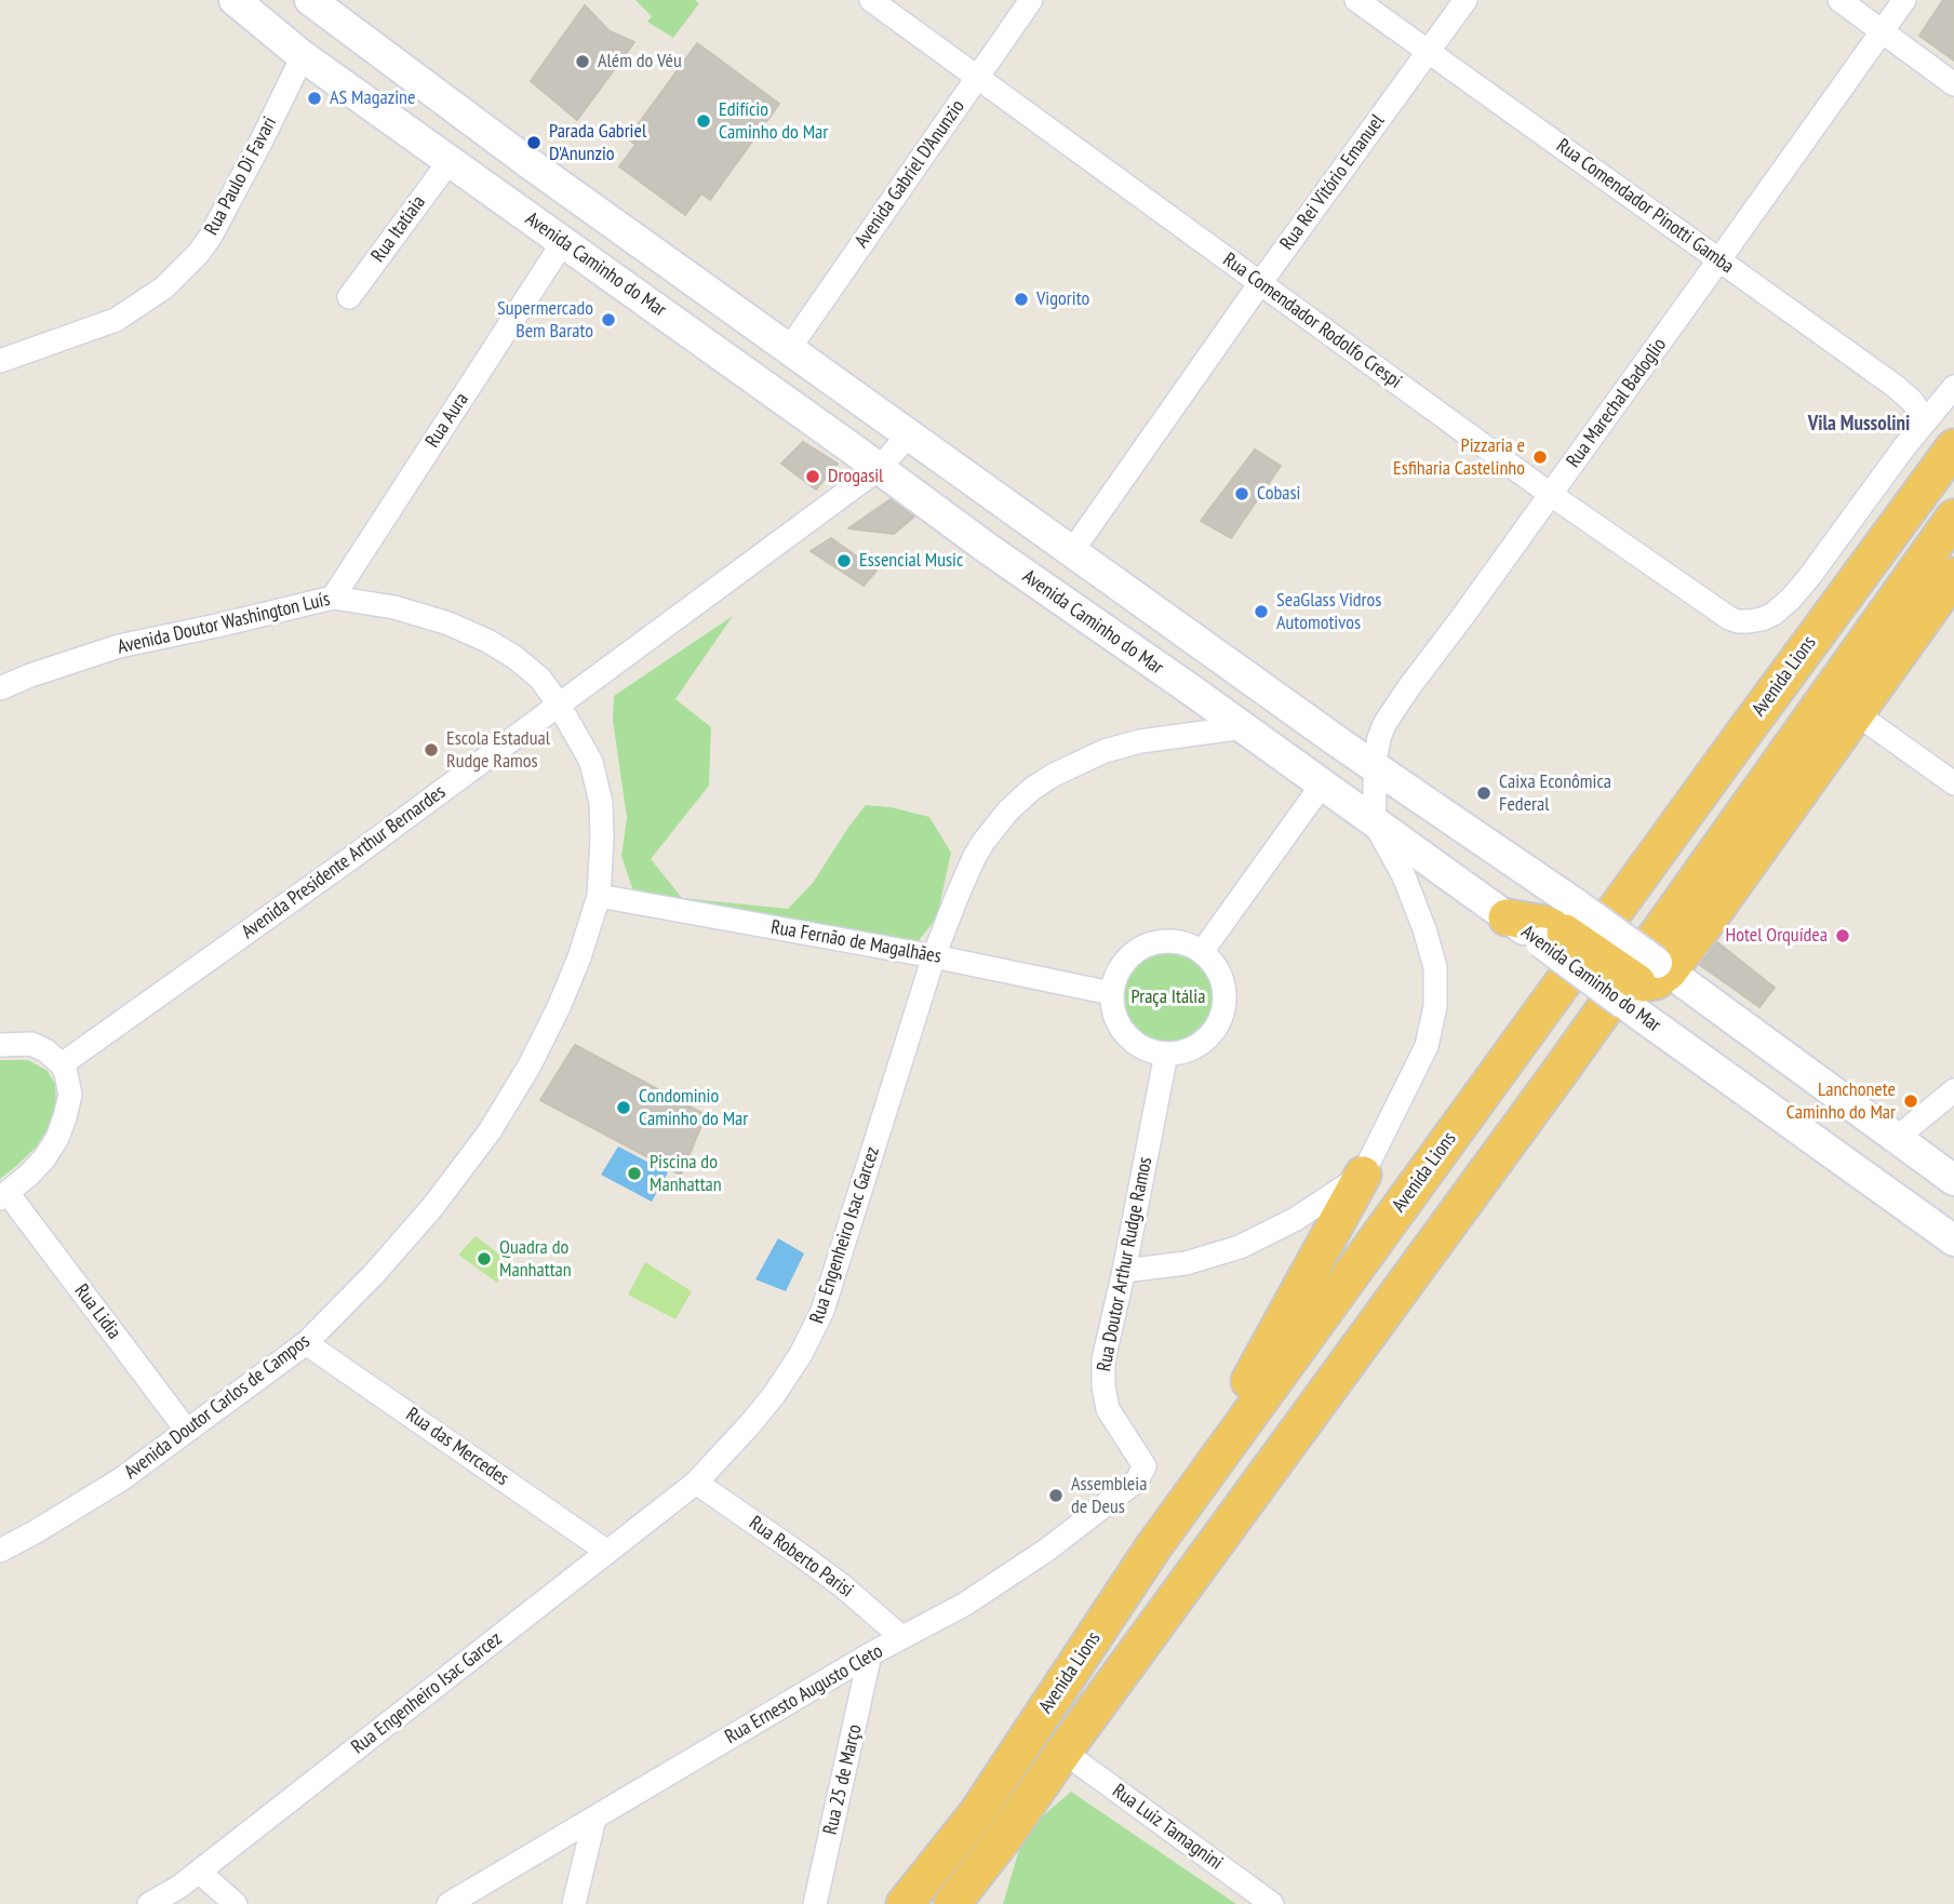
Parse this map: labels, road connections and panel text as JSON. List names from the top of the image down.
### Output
{
  "streets": {
    "highway": ["Avenida Lions"],
    "main road": ["Avenida Caminho do Mar"],
    "street": [
      "Avenida Gabriel D'Anunzio",
      "Rua Paulo Di Favari",
      "Rua Rei Vitório Emanuel",
      "Rua Comendador Pinotti Gamba",
      "Rua Itatiaia",
      "Rua Comendador Rodolfo Crespi",
      "Rua Marechal Badoglio",
      "Rua Aura",
      "Avenida Doutor Washington Luís",
      "Avenida Presidente Arthur Bernardes",
      "Rua Fernão de Magalhães",
      "Rua Engenheiro Isac Garcez",
      "Rua Doutor Arthur Rudge Ramos",
      "Rua Lidia",
      "Avenida Doutor Carlos de Campos",
      "Rua das Mercedes",
      "Rua Roberto Parisi",
      "Rua Ernesto Augusto Cleto",
      "Rua 25 de Março",
      "Rua Luiz Tamagnini"
    ]
  },
  "crossings": [
    ["Avenida Gabriel D'Anunzio", "Rua Comendador Rodolfo Crespi"],
    ["Rua Paulo Di Favari", "Avenida Caminho do Mar"],
    ["Rua Rei Vitório Emanuel", "Rua Comendador Pinotti Gamba"],
    ["Rua Rei Vitório Emanuel", "Rua Comendador Rodolfo Crespi"],
    ["Rua Comendador Pinotti Gamba", "Rua Comendador Rodolfo Crespi"],
    ["Rua Comendador Pinotti Gamba", "Rua Marechal Badoglio"],
    ["Rua Itatiaia", "Avenida Caminho do Mar"],
    ["Avenida Caminho do Mar", "Rua Marechal Badoglio"],
    ["Avenida Caminho do Mar", "Rua Aura"],
    ["Avenida Caminho do Mar", "Avenida Presidente Arthur Bernardes"],
    ["Avenida Caminho do Mar", "Rua Engenheiro Isac Garcez"],
    ["Rua Comendador Rodolfo Crespi", "Rua Marechal Badoglio"],
    ["Rua Aura", "Avenida Doutor Washington Luís"],
    ["Avenida Doutor Washington Luís", "Avenida Presidente Arthur Bernardes"],
    ["Avenida Doutor Washington Luís", "Avenida Doutor Carlos de Campos"],
    ["Avenida Lions", "Rua Luiz Tamagnini"],
    ["Avenida Presidente Arthur Bernardes", "Avenida Doutor Carlos de Campos"],
    ["Rua Fernão de Magalhães", "Rua Engenheiro Isac Garcez"],
    ["Rua Fernão de Magalhães", "Rua Doutor Arthur Rudge Ramos"],
    ["Rua Fernão de Magalhães", "Avenida Doutor Carlos de Campos"],
    ["Rua Engenheiro Isac Garcez", "Rua das Mercedes"],
    ["Rua Engenheiro Isac Garcez", "Rua Roberto Parisi"],
    ["Rua Doutor Arthur Rudge Ramos", "Rua Ernesto Augusto Cleto"],
    ["Rua Lidia", "Avenida Doutor Carlos de Campos"],
    ["Avenida Doutor Carlos de Campos", "Rua das Mercedes"],
    ["Rua Roberto Parisi", "Rua Ernesto Augusto Cleto"],
    ["Rua Ernesto Augusto Cleto", "Rua 25 de Março"]
  ],
  "districts": ["Vila Mussolini"],
  "parks": ["Praça Itália"],
  "places": [
    "Além do Véu",
    "AS Magazine",
    "Edifício Caminho do Mar",
    "Parada Gabriel D'Anunzio",
    "Vigorito",
    "Supermercado Bem Barato",
    "Pizzaria e Esfiharia Castelinho",
    "Drogasil",
    "Cobasi",
    "Essencial Music",
    "SeaGlass Vidros Automotivos",
    "Escola Estadual Rudge Ramos",
    "Caixa Econômica Federal",
    "Hotel Orquídea",
    "Lanchonete Caminho do Mar",
    "Condominio Caminho do Mar",
    "Piscina do Manhattan",
    "Quadra do Manhattan",
    "Assembleia de Deus"
  ]
}
